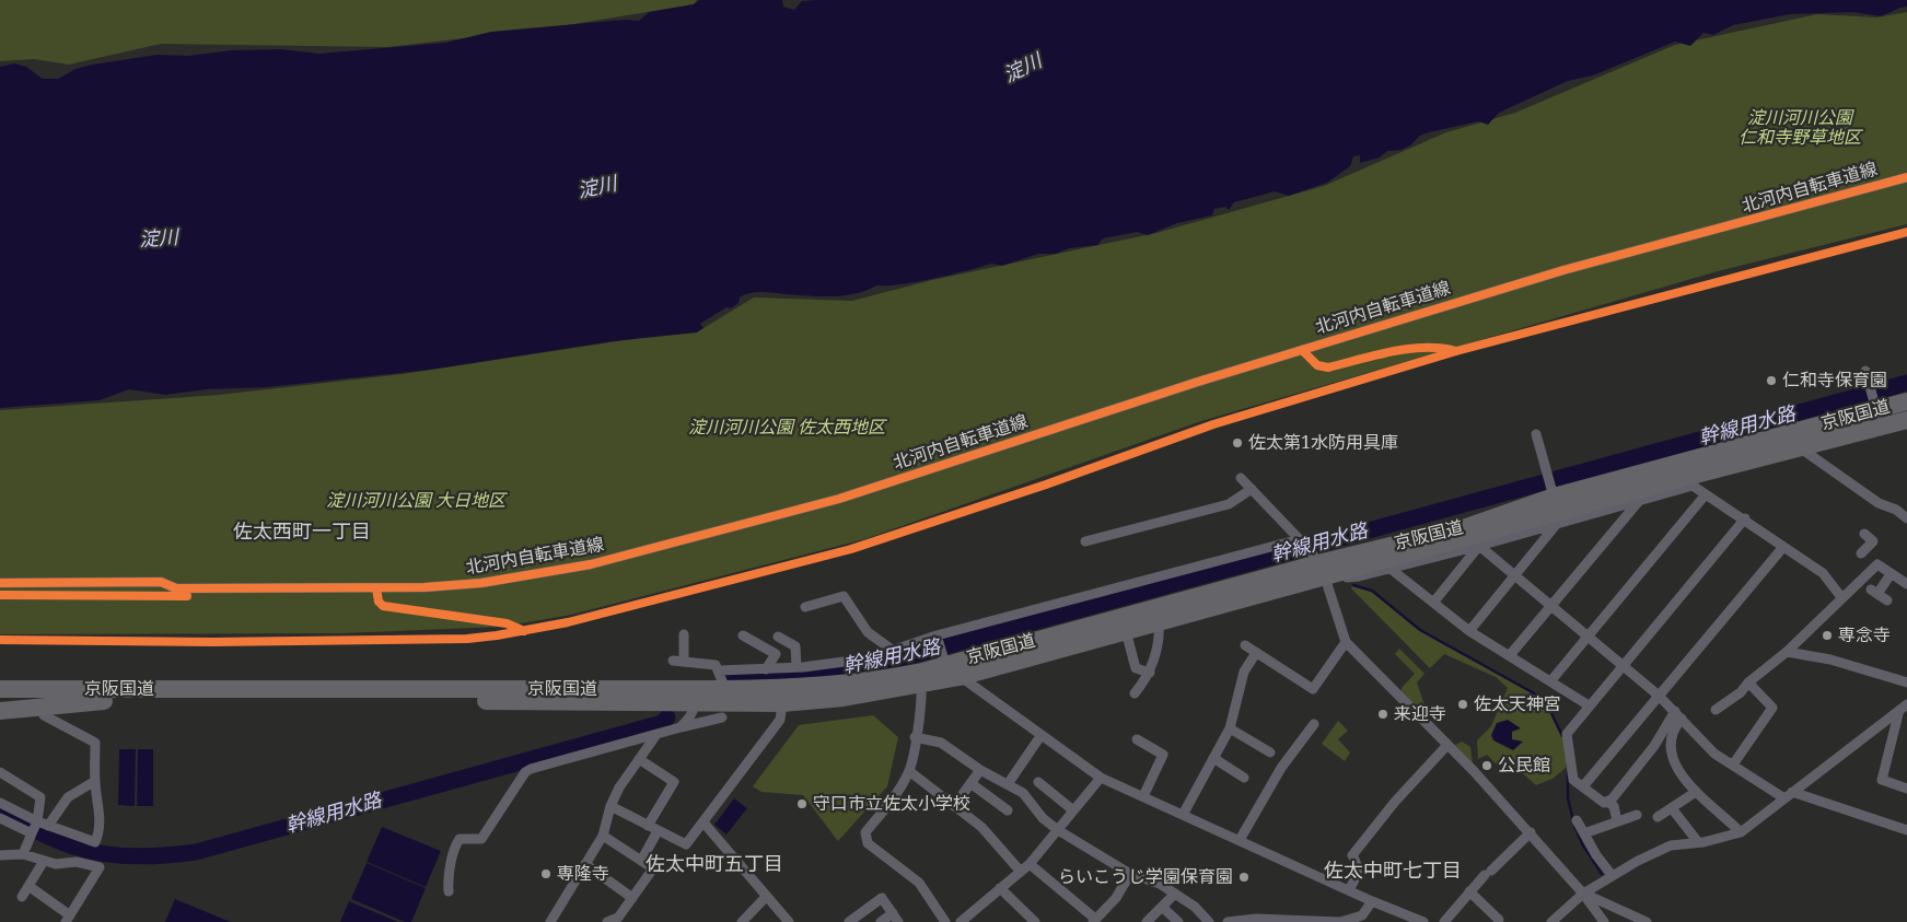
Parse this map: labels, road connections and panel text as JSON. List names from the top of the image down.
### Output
{
  "streets": {
    "highway": ["京阪国道"],
    "street": ["北河内自転車道線"]
  },
  "districts": ["佐太西町一丁目", "佐太中町五丁目", "佐太中町七丁目"],
  "water": ["淀川", "幹線用水路"],
  "parks": ["淀川河川公園 仁和寺野草地区", "淀川河川公園 佐太西地区", "淀川河川公園 大日地区"],
  "places": [
    "仁和寺保育園",
    "佐太第1水防用具庫",
    "専念寺",
    "佐太天神宮",
    "来迎寺",
    "公民館",
    "守口市立佐太小学校",
    "専隆寺",
    "らいこうじ学園保育園"
  ]
}
